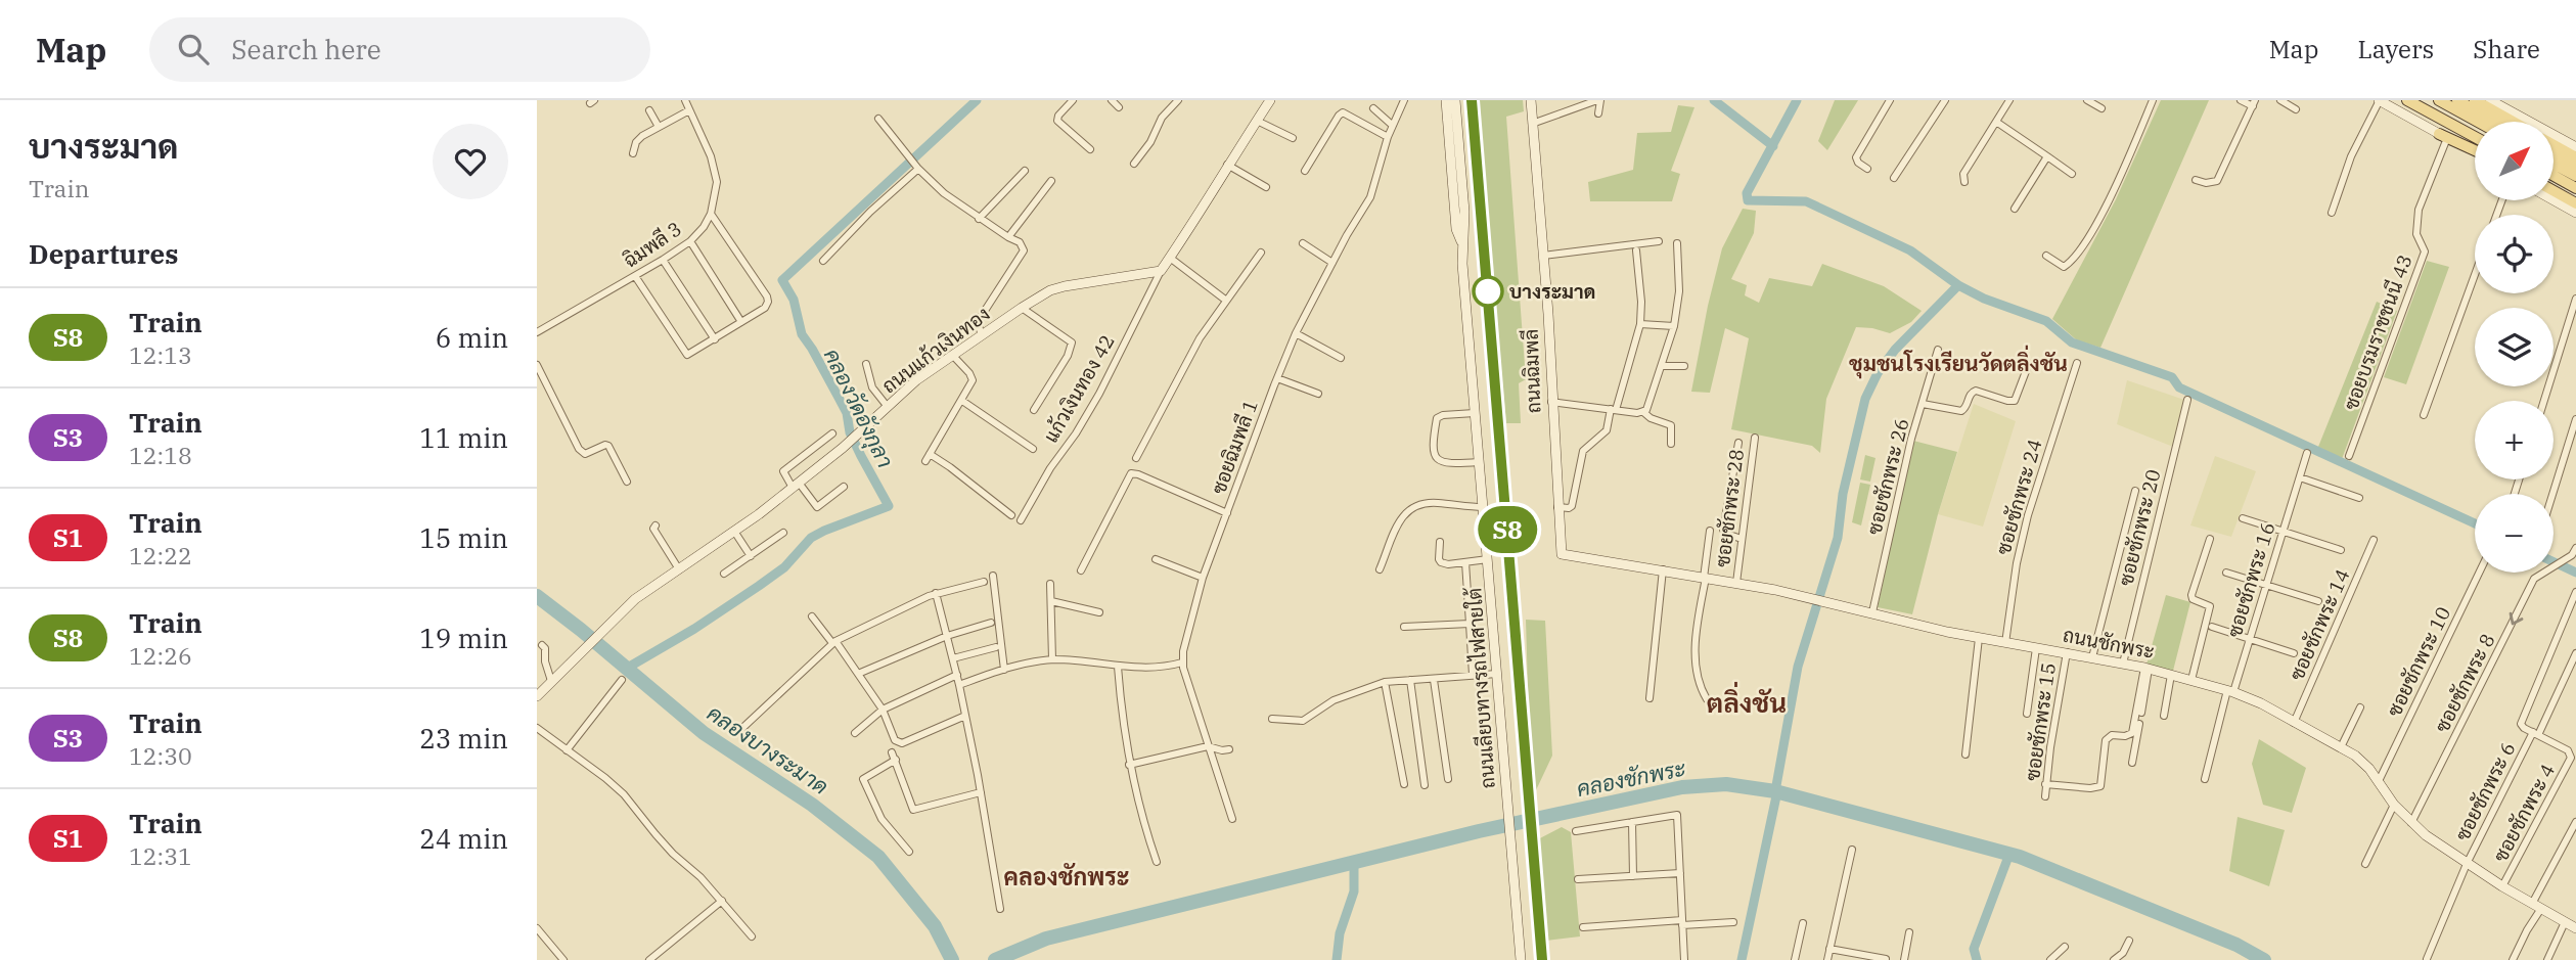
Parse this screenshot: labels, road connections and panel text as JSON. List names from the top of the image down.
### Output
{
  "streets": {
    "street": [
      "ฉิมพลี 3",
      "ซอยบรมราชชนนี 43",
      "ถนนแก้วเงินทอง",
      "ถนนฉิมพลี",
      "แก้วเงินทอง 42",
      "ซอยฉิมพลี 1",
      "ซอยชักพระ 26",
      "ซอยชักพระ 24",
      "ซอยชักพระ 28",
      "ซอยชักพระ 20",
      "ซอยชักพระ 16",
      "ซอยชักพระ 14",
      "ถนนชักพระ",
      "ซอยชักพระ 10",
      "ซอยชักพระ 8",
      "ถนนเลียบทางรถไฟสายใต้",
      "ซอยชักพระ 15",
      "ซอยชักพระ 6",
      "ซอยชักพระ 4"
    ]
  },
  "crossings": [
    ["ถนนแก้วเงินทอง", "แก้วเงินทอง 42"],
    ["ถนนฉิมพลี", "ถนนชักพระ"],
    ["ซอยชักพระ 26", "ถนนชักพระ"],
    ["ซอยชักพระ 24", "ถนนชักพระ"],
    ["ซอยชักพระ 28", "ถนนชักพระ"],
    ["ซอยชักพระ 20", "ถนนชักพระ"],
    ["ซอยชักพระ 16", "ถนนชักพระ"],
    ["ซอยชักพระ 14", "ถนนชักพระ"],
    ["ถนนชักพระ", "ซอยชักพระ 10"],
    ["ถนนชักพระ", "ซอยชักพระ 8"],
    ["ถนนชักพระ", "ซอยชักพระ 15"],
    ["ถนนชักพระ", "ซอยชักพระ 6"],
    ["ถนนชักพระ", "ซอยชักพระ 4"],
    ["ซอยชักพระ 6", "ซอยชักพระ 4"]
  ],
  "one_way": ["ซอยชักพระ 8"],
  "districts": ["ชุมชนโรงเรียนวัดตลิ่งชัน", "ตลิ่งชัน", "คลองชักพระ"],
  "water": ["คลองวัดอังกุลา", "คลองบางระมาด", "คลองชักพระ"],
  "places": ["บางระมาด"],
  "north": "top right",
  "page": {
    "header": "Map",
    "search": "Search here",
    "nav": ["Map", "Layers", "Share"],
    "heading": [
      ["บางระมาด", "Train"],
      "Departures"
    ],
    "on_map": "S8",
    "map_buttons": ["+", "−"],
    "list": [
      {
        "mark": "S8",
        "name": "Train",
        "note": "12:13",
        "value": "6 min"
      },
      {
        "mark": "S3",
        "name": "Train",
        "note": "12:18",
        "value": "11 min"
      },
      {
        "mark": "S1",
        "name": "Train",
        "note": "12:22",
        "value": "15 min"
      },
      {
        "mark": "S8",
        "name": "Train",
        "note": "12:26",
        "value": "19 min"
      },
      {
        "mark": "S3",
        "name": "Train",
        "note": "12:30",
        "value": "23 min"
      },
      {
        "mark": "S1",
        "name": "Train",
        "note": "12:31",
        "value": "24 min"
      }
    ]
  }
}
